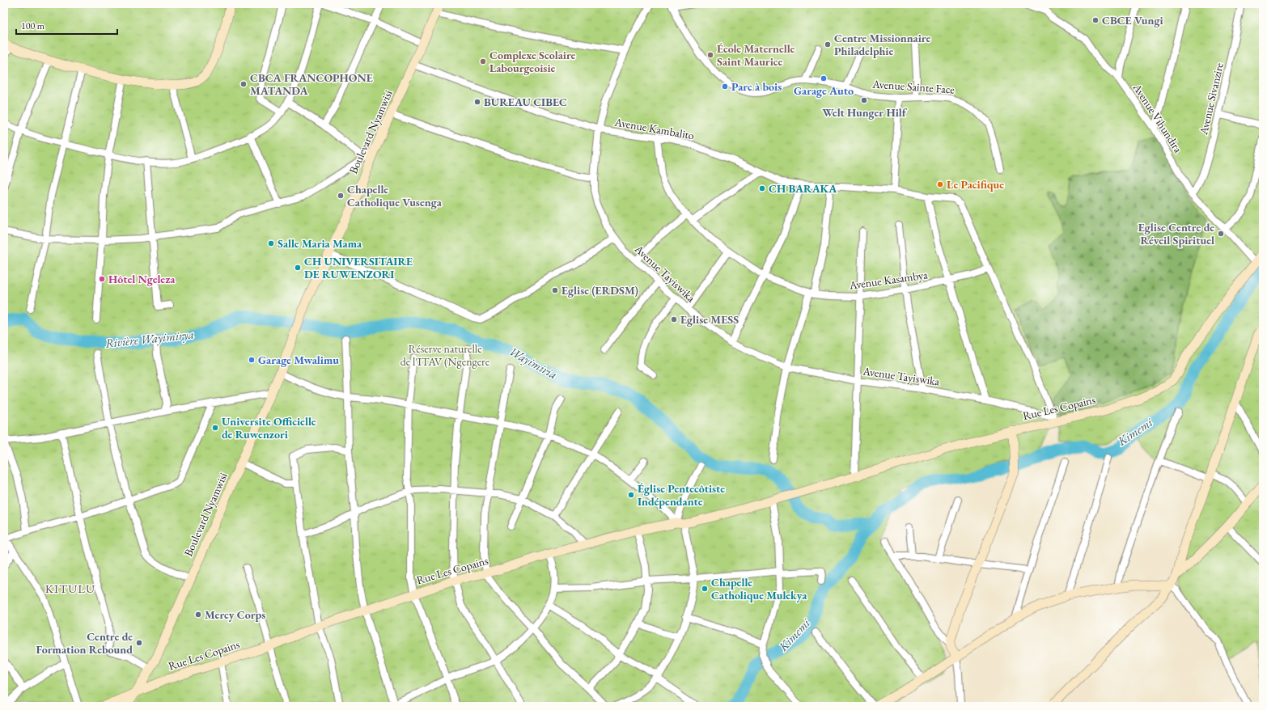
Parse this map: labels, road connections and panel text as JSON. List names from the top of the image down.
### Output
{
  "streets": {
    "street": [
      "Avenue Sainte Face",
      "Avenue Sivanzire",
      "Avenue Vihundira",
      "Avenue Kambalito",
      "Boulevard Nyamwisi",
      "Avenue Tayiswika",
      "Avenue Kasambya",
      "Rue Les Copains"
    ]
  },
  "crossings": [
    ["Avenue Sivanzire", "Avenue Vihundira"],
    ["Avenue Vihundira", "Rue Les Copains"],
    ["Avenue Kambalito", "Boulevard Nyamwisi"],
    ["Avenue Kambalito", "Avenue Tayiswika"],
    ["Avenue Kambalito", "Avenue Kasambya"],
    ["Boulevard Nyamwisi", "Rue Les Copains"],
    ["Avenue Tayiswika", "Rue Les Copains"]
  ],
  "districts": ["KITULU"],
  "water": ["Rivière Wayimirya", "Wayimiria", "Kimemi"],
  "parks": ["Réserve naturelle de l'ITAV (Ngengere"],
  "places": [
    "CBCE Vungi",
    "Centre Missionnaire Philadelphie",
    "École Maternelle Saint Maurice",
    "Complexe Scolaire Labourgeoisie",
    "Garage Auto",
    "CBCA FRANCOPHONE MATANDA",
    "Parc à bois",
    "Welt Hunger Hilf",
    "BUREAU CIBEC",
    "Le Pacifique",
    "CH BARAKA",
    "Chapelle Catholique Vusenga",
    "Eglise Centre de Réveil Spirituel",
    "Salle Maria Mama",
    "CH UNIVERSITAIRE DE RUWENZORI",
    "Hôtel Ngeleza",
    "Eglise (ERDSM)",
    "Eglise MESS",
    "Garage Mwalimu",
    "Universite Officielle de Ruwenzori",
    "Église Pentecôtiste Indépendante",
    "Chapelle Catholique Mulekya",
    "Mercy Corps",
    "Centre de Formation Rebound"
  ],
  "scale_bar": "100 m"
}
